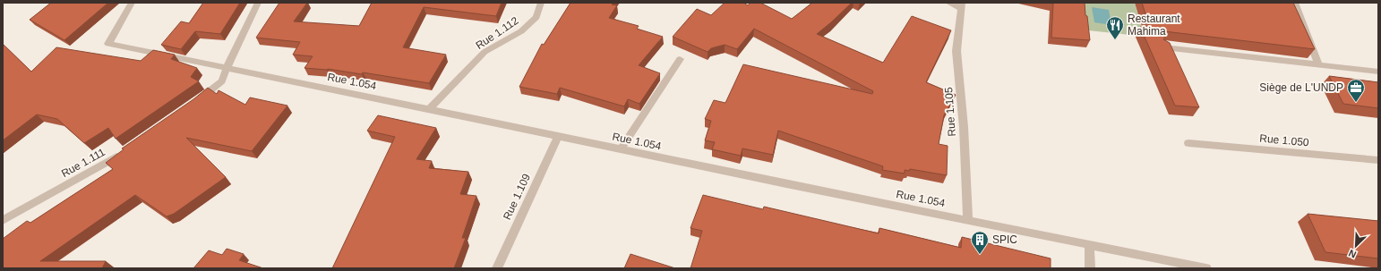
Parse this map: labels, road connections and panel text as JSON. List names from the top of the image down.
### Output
{
  "streets": {
    "street": [
      "Rue 1.112",
      "Rue 1.054",
      "Rue 1.105",
      "Rue 1.050",
      "Rue 1.111",
      "Rue 1.109"
    ]
  },
  "crossings": [
    ["Rue 1.112", "Rue 1.054"],
    ["Rue 1.054", "Rue 1.105"],
    ["Rue 1.054", "Rue 1.109"]
  ],
  "places": {
    "restaurant": ["Restaurant Mahima"],
    "office": ["Siège de L'UNDP"],
    "building": ["SPIC"]
  },
  "north": "bottom left"
}
